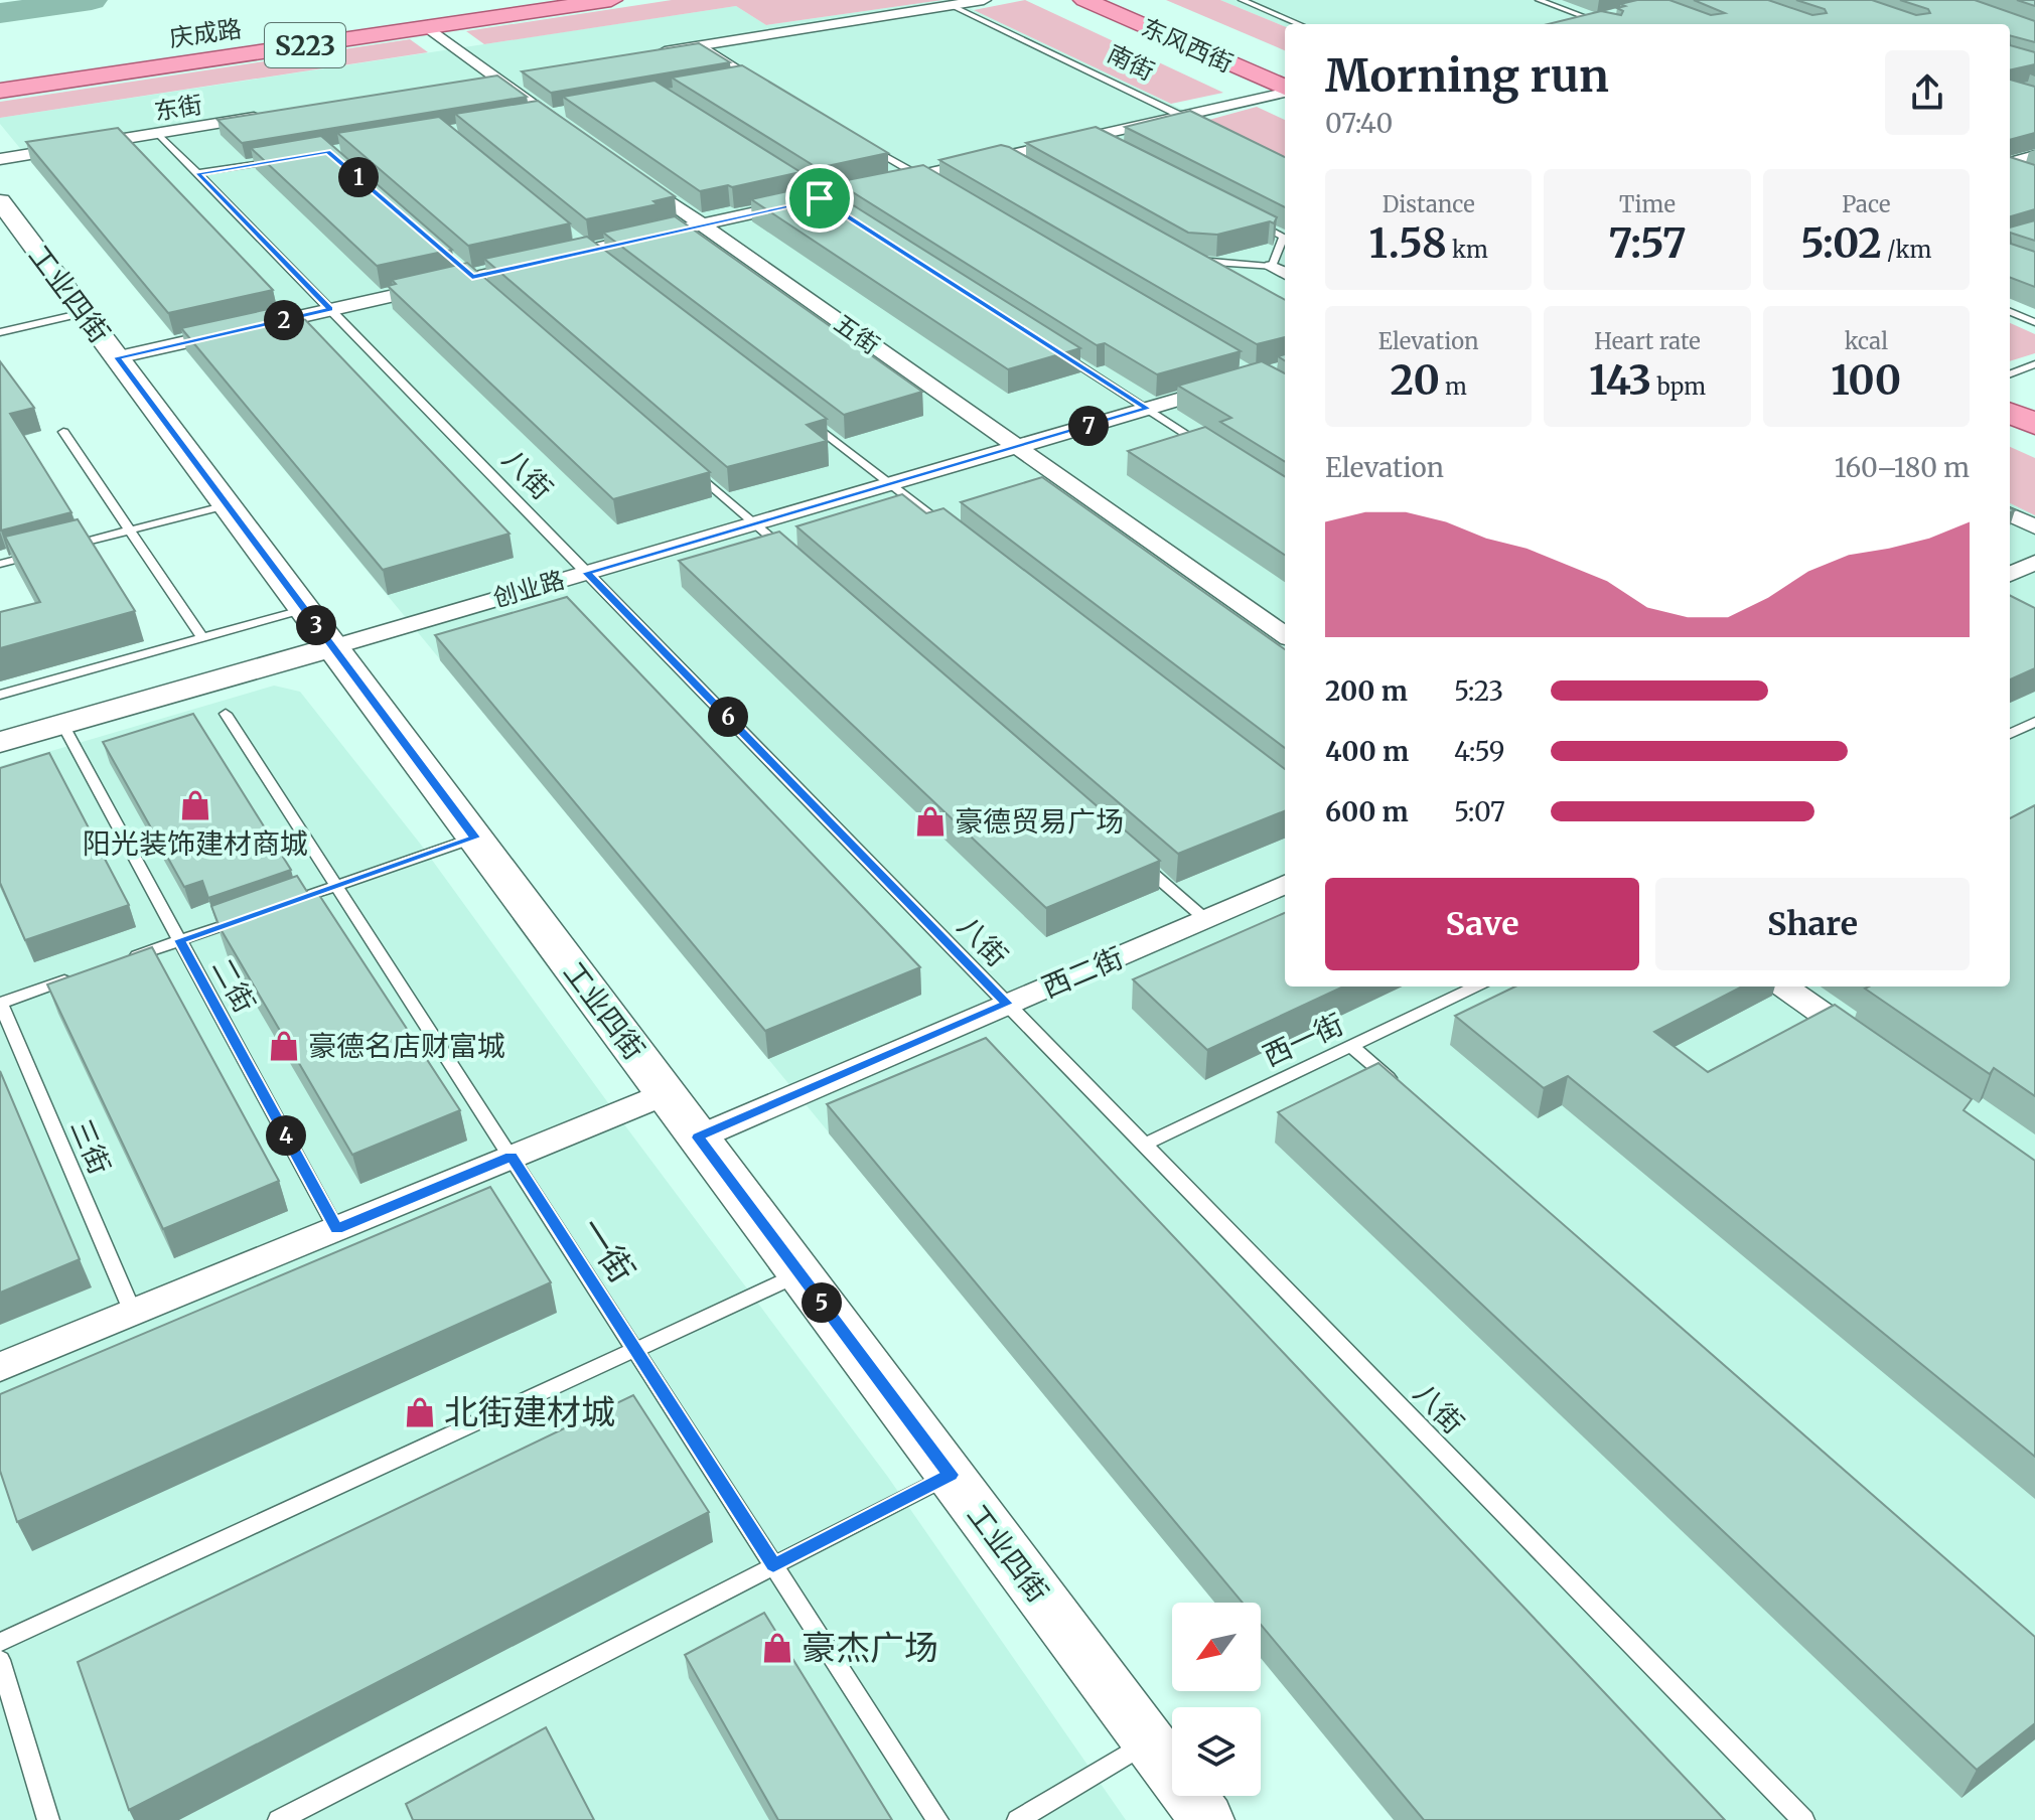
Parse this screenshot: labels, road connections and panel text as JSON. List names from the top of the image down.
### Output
{
  "streets": {
    "main road": ["庆成路", "S223", "东风西街"],
    "street": [
      "南街",
      "东街",
      "工业四街",
      "五街",
      "创业路",
      "西二街"
    ],
    "lane": [
      "八街",
      "二街",
      "西一街",
      "三街",
      "一街"
    ]
  },
  "crossings": [
    ["东街", "八街"],
    ["工业四街", "创业路"],
    ["工业四街", "西二街"],
    ["五街", "创业路"],
    ["八街", "创业路"],
    ["八街", "西二街"],
    ["八街", "西一街"],
    ["创业路", "二街"]
  ],
  "places": {
    "shop": [
      "阳光装饰建材商城",
      "豪德贸易广场",
      "豪德名店财富城",
      "北街建材城",
      "豪杰广场"
    ]
  },
  "north": "bottom left",
  "page": {
    "heading": ["Morning run", "07:40"],
    "pins": [
      "1",
      "2",
      "7",
      "3",
      "6",
      "4",
      "5"
    ],
    "stats": [
      ["Distance", "1.58 km"],
      ["Time", "7:57"],
      ["Pace", "5:02 /km"],
      ["Elevation", "20 m"],
      ["Heart rate", "143 bpm"],
      ["kcal", "100"]
    ],
    "chart": ["Elevation", "160–180 m"],
    "list": [
      {
        "name": "200 m",
        "note": "5:23"
      },
      {
        "name": "400 m",
        "note": "4:59"
      },
      {
        "name": "600 m",
        "note": "5:07"
      }
    ],
    "buttons": ["Save", "Share"]
  }
}
